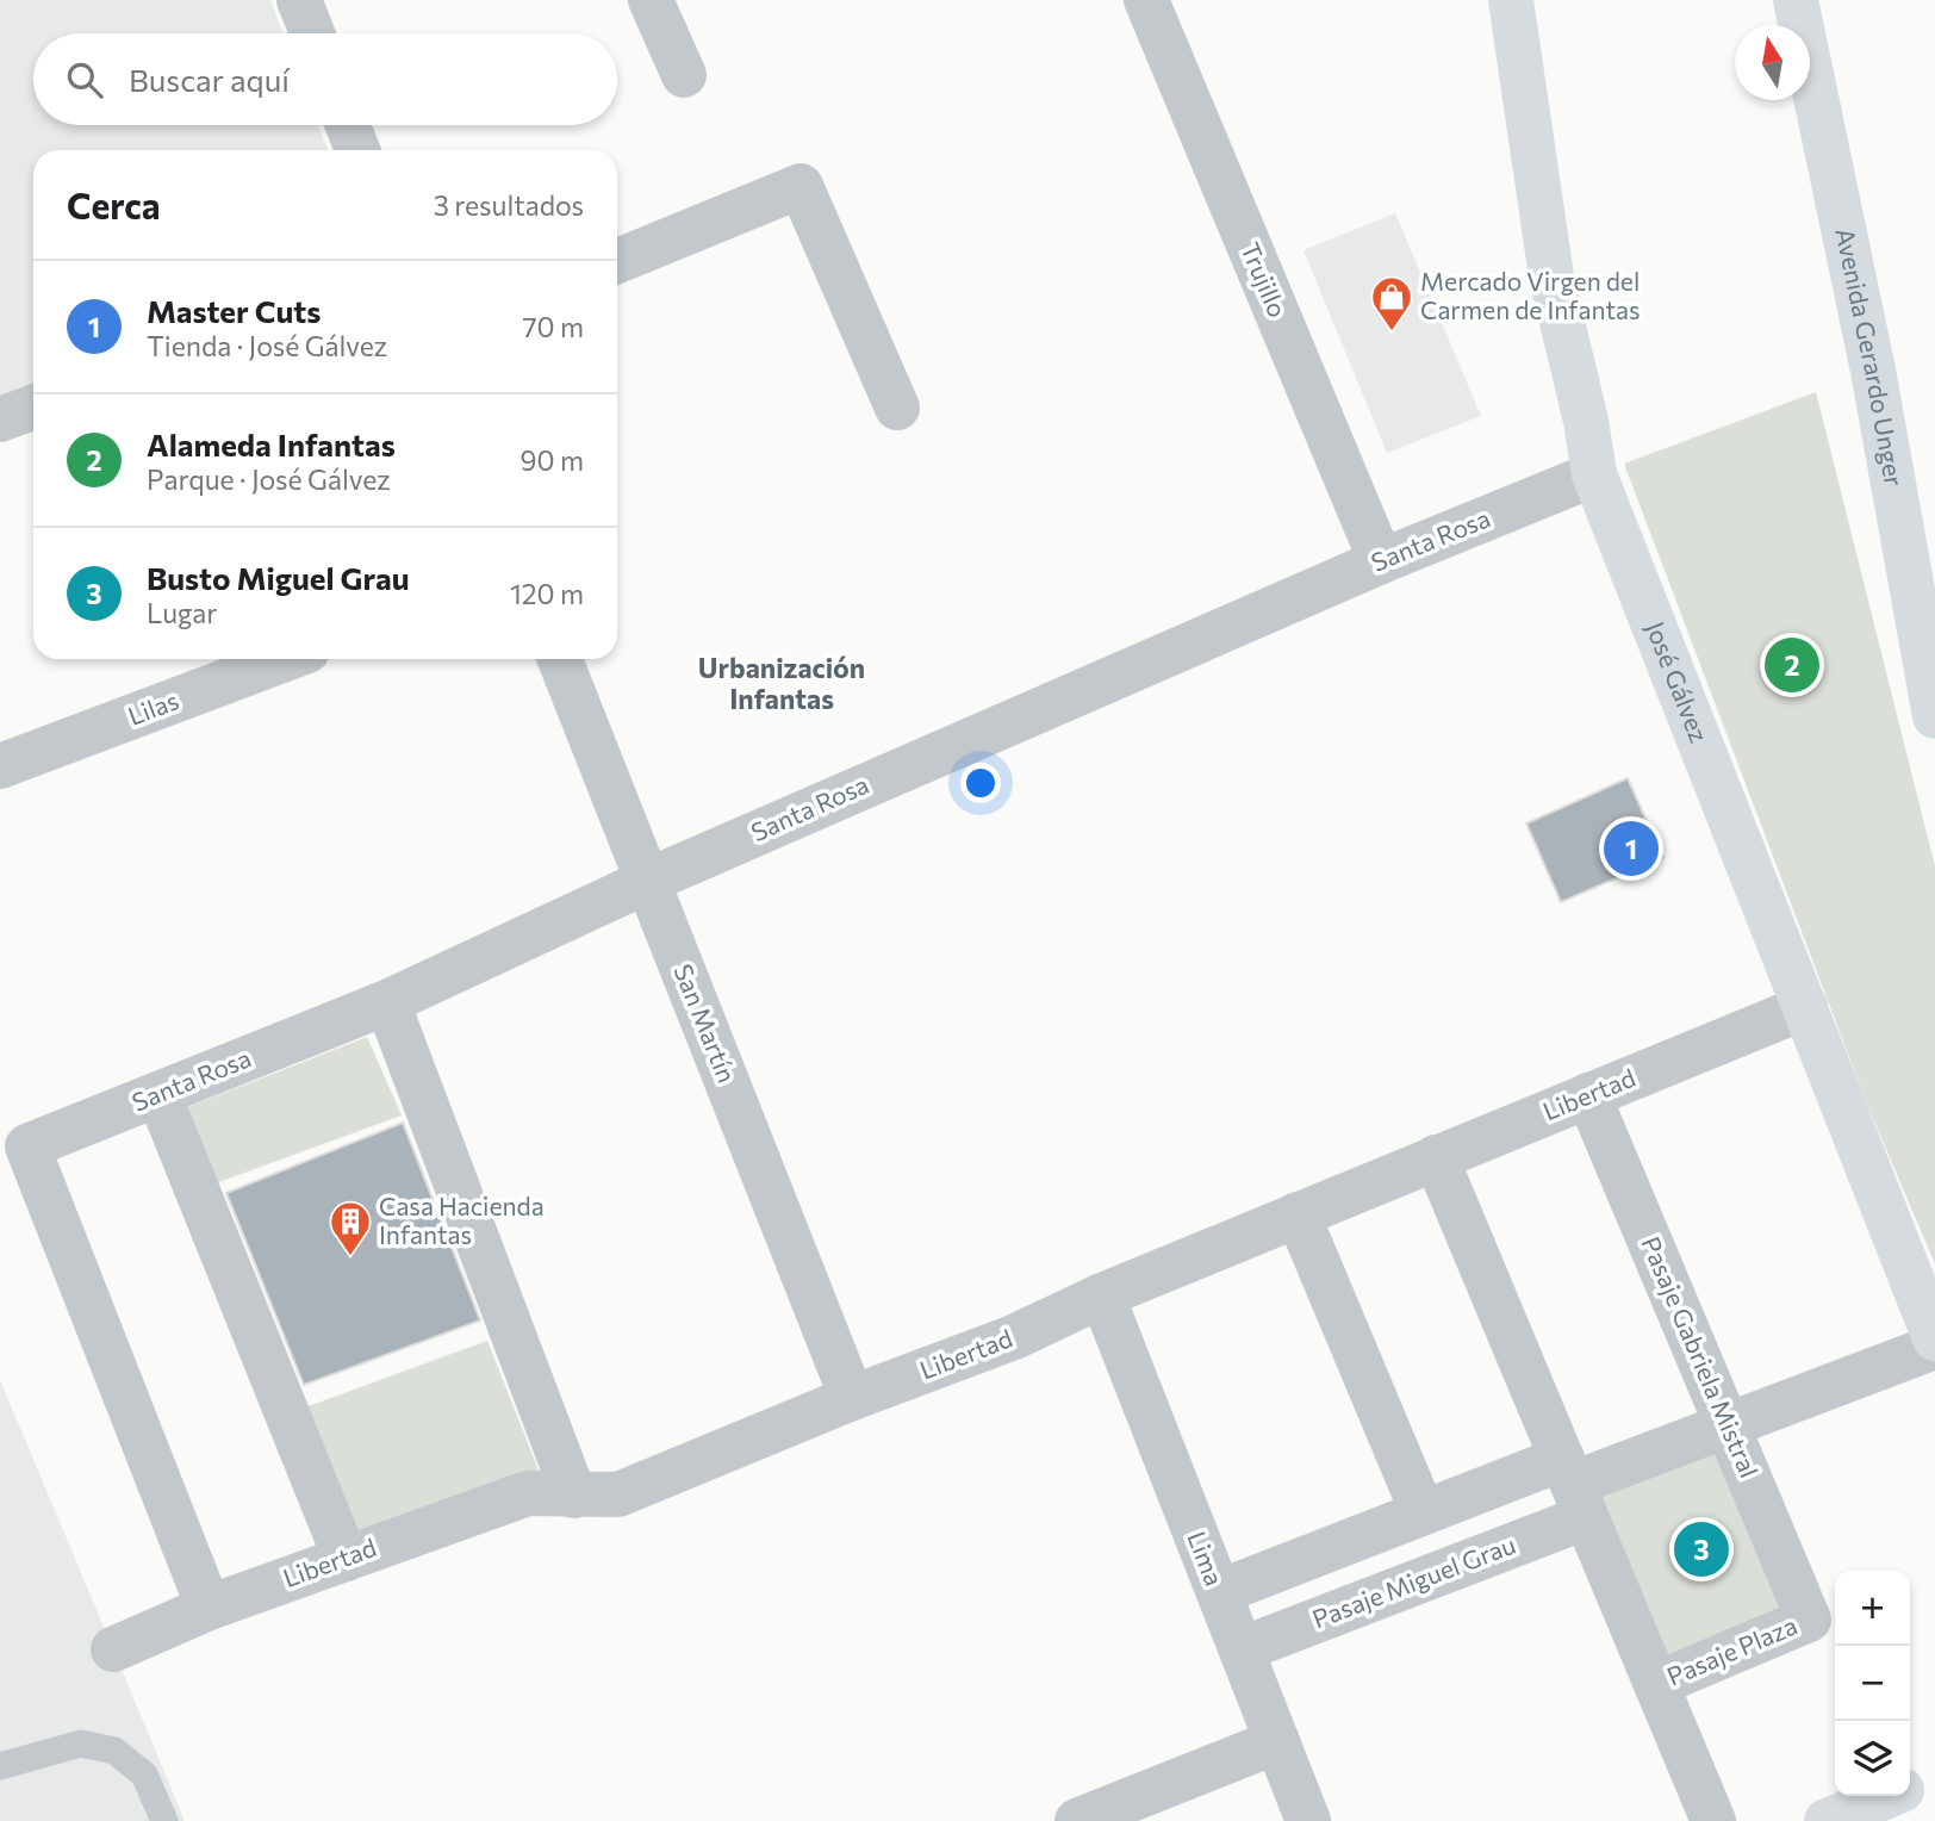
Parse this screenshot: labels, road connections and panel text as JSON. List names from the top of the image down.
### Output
{
  "streets": {
    "main road": ["Avenida Gerardo Unger", "José Gálvez"],
    "street": [
      "Trujillo",
      "Santa Rosa",
      "Lilas",
      "San Martín",
      "Libertad",
      "Pasaje Gabriela Mistral",
      "Lima",
      "Pasaje Miguel Grau",
      "Pasaje Plaza"
    ]
  },
  "crossings": [
    ["Trujillo", "Santa Rosa"],
    ["Santa Rosa", "José Gálvez"],
    ["Santa Rosa", "San Martín"],
    ["Santa Rosa", "Libertad"],
    ["José Gálvez", "Libertad"],
    ["San Martín", "Libertad"],
    ["Libertad", "Pasaje Gabriela Mistral"],
    ["Libertad", "Lima"],
    ["Pasaje Gabriela Mistral", "Pasaje Miguel Grau"],
    ["Pasaje Gabriela Mistral", "Pasaje Plaza"],
    ["Lima", "Pasaje Miguel Grau"]
  ],
  "districts": ["Urbanización Infantas"],
  "places": {
    "shop": ["Mercado Virgen del Carmen de Infantas"],
    "building": ["Casa Hacienda Infantas"]
  },
  "north": "top",
  "page": {
    "search": "Buscar aquí",
    "heading": ["Cerca", "3 resultados"],
    "list": [
      {
        "mark": "1",
        "name": "Master Cuts",
        "note": "Tienda · José Gálvez",
        "value": "70 m"
      },
      {
        "mark": "2",
        "name": "Alameda Infantas",
        "note": "Parque · José Gálvez",
        "value": "90 m"
      },
      {
        "mark": "3",
        "name": "Busto Miguel Grau",
        "note": "Lugar",
        "value": "120 m"
      }
    ],
    "pins": ["2", "1", "3"],
    "map_buttons": ["+", "−"]
  }
}
